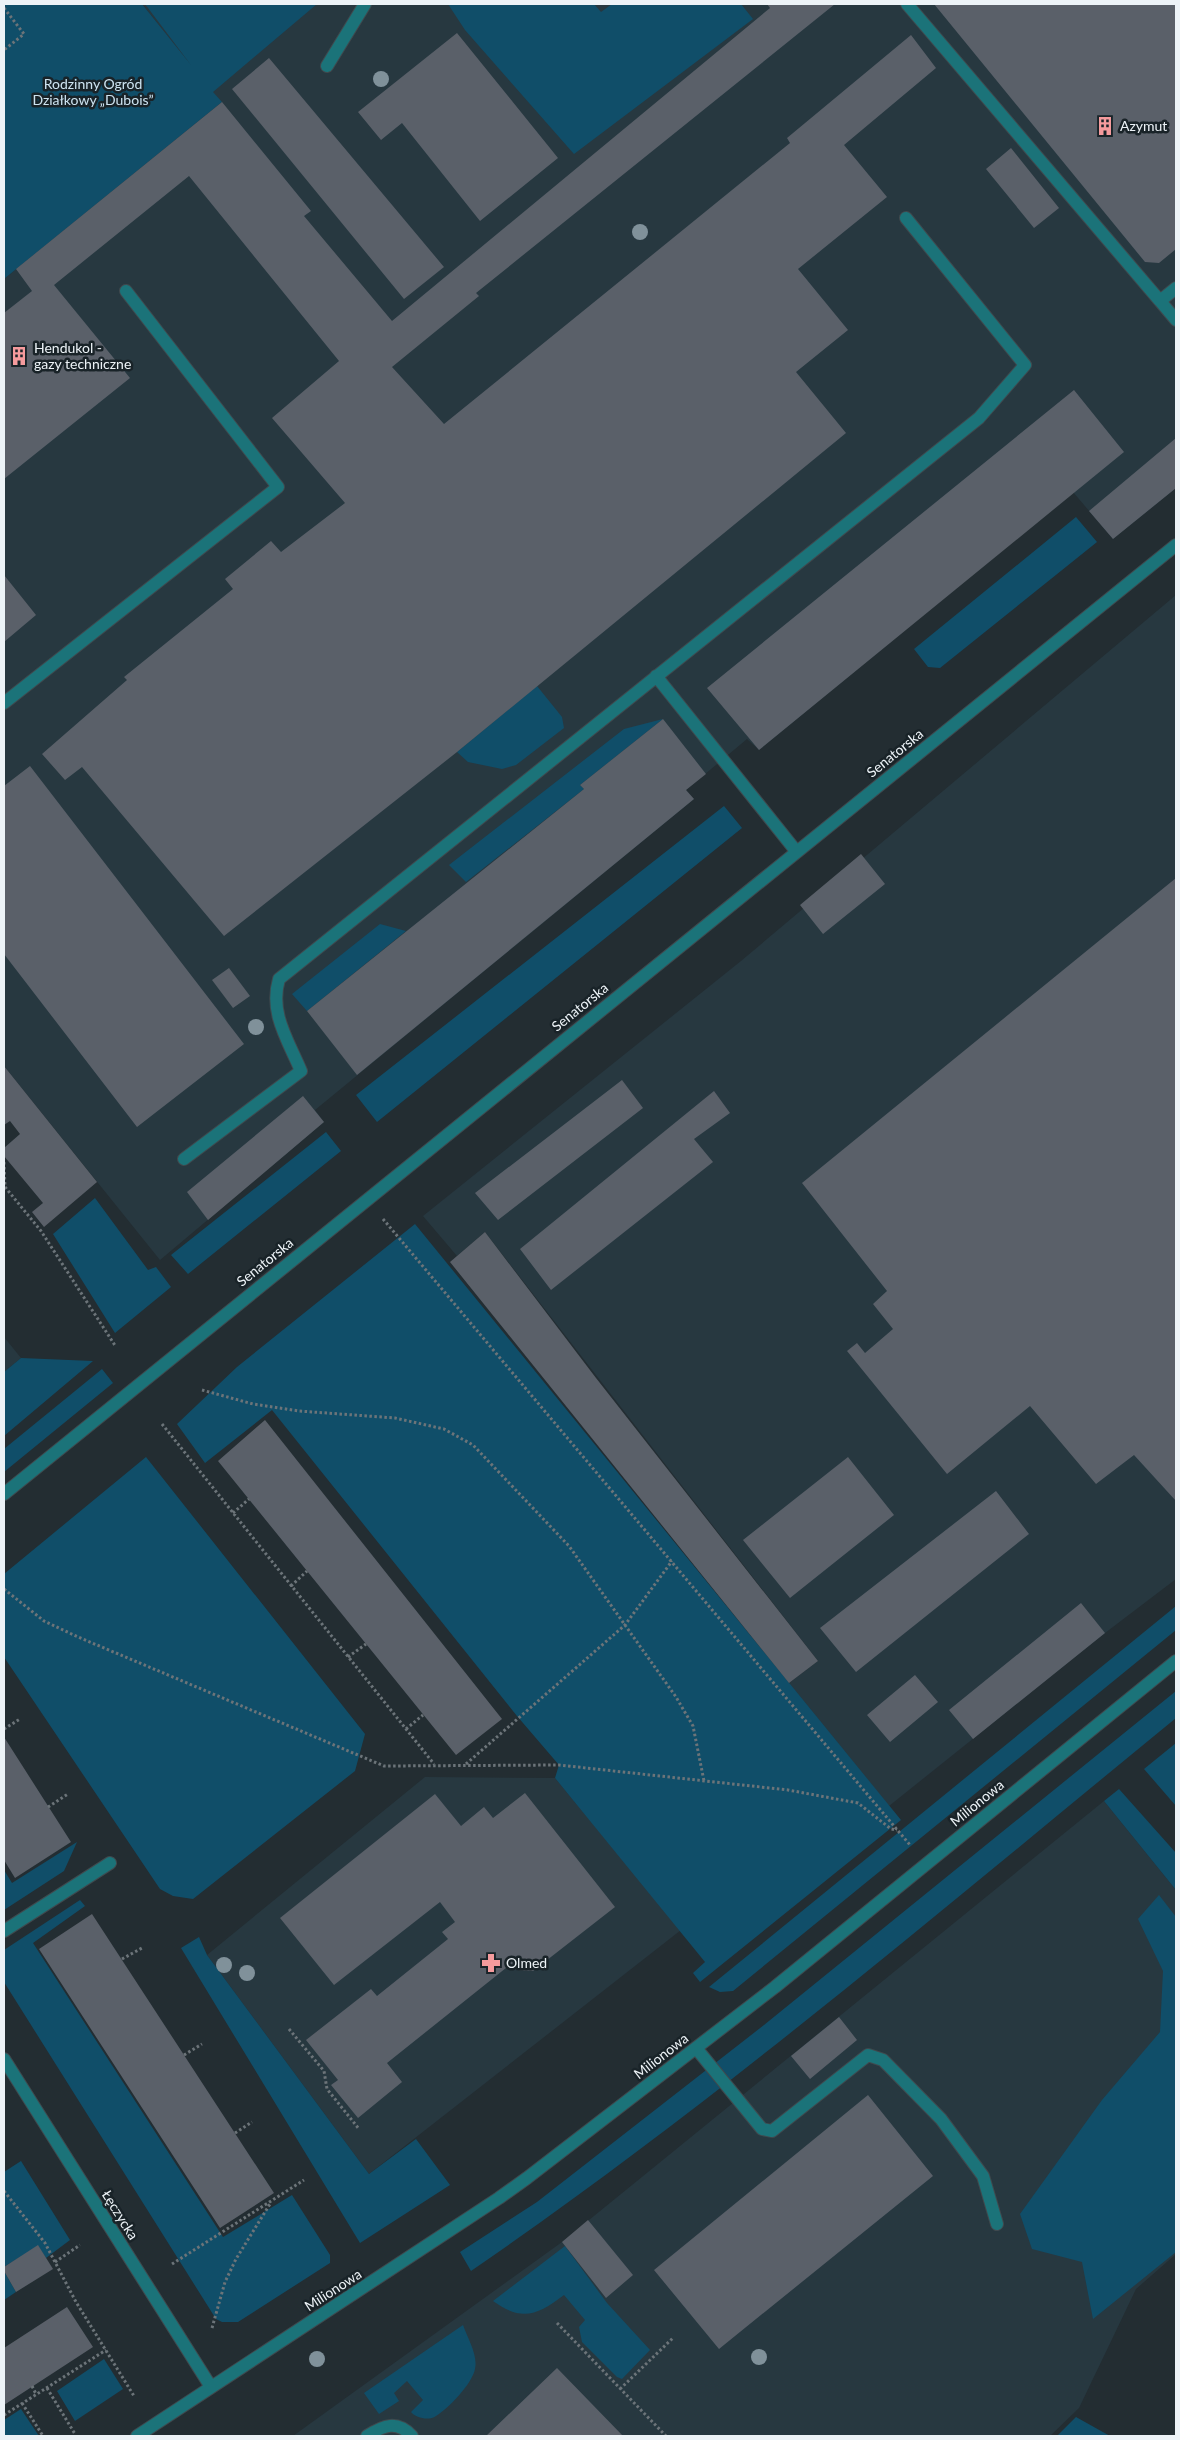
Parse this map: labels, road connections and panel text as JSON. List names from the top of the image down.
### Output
{
  "streets": {
    "street": ["Senatorska", "Milionowa", "Łęczycka"]
  },
  "crossings": [
    ["Milionowa", "Łęczycka"]
  ],
  "parks": ["Rodzinny Ogród Działkowy „Dubois”"],
  "places": {
    "building": ["Azymut", "Hendukol - gazy techniczne"],
    "pharmacy": ["Olmed"]
  }
}
